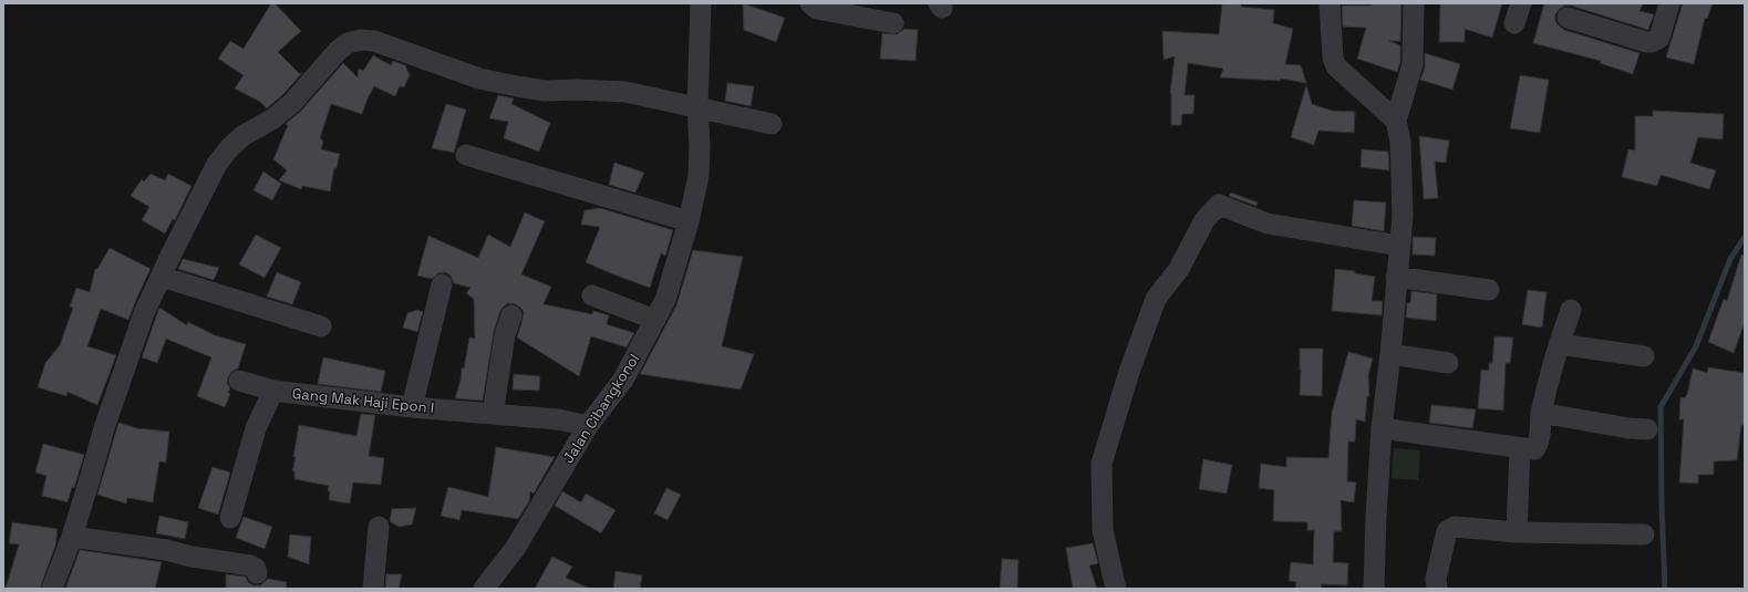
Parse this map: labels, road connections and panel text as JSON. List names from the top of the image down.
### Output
{
  "streets": {
    "street": ["Gang Mak Haji Epon I", "Jalan Cibangkonol"]
  },
  "crossings": [
    ["Gang Mak Haji Epon I", "Jalan Cibangkonol"]
  ]
}
